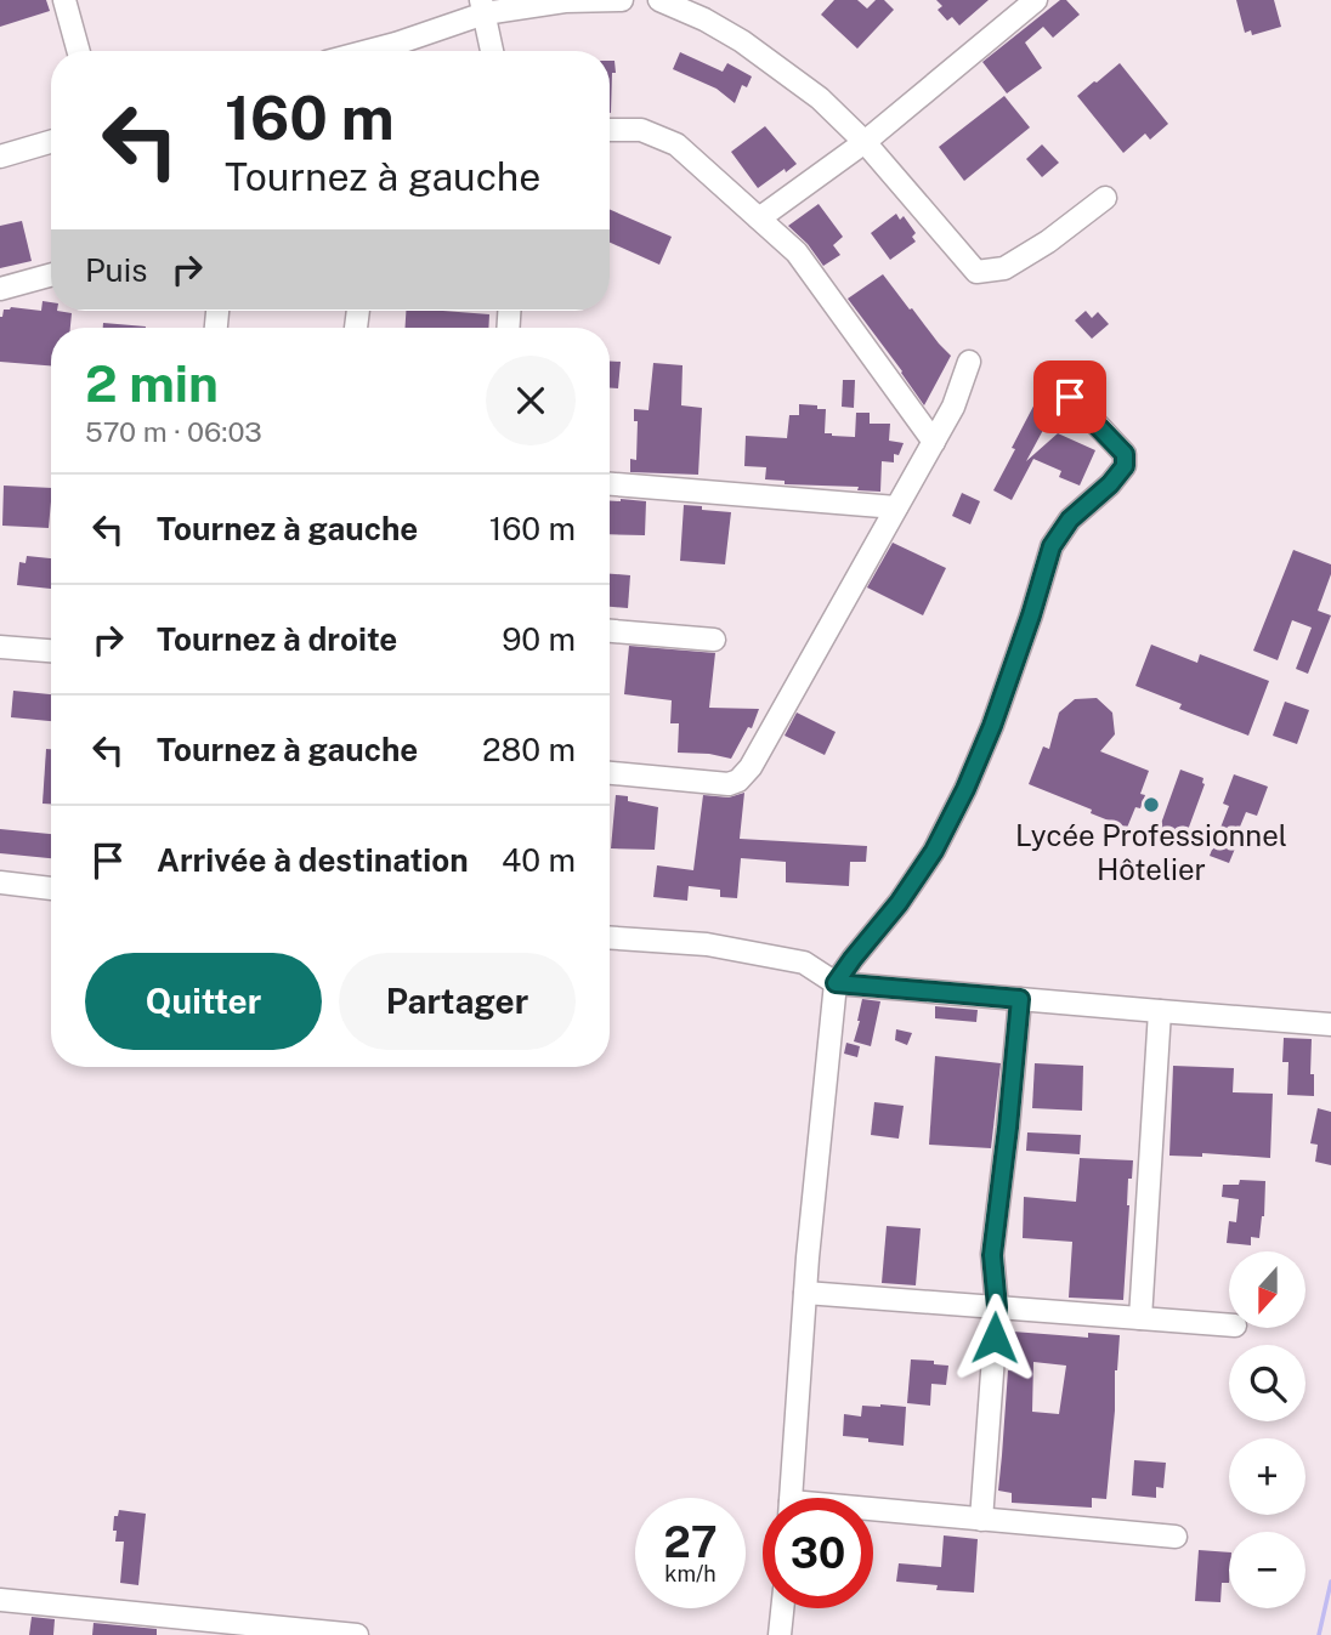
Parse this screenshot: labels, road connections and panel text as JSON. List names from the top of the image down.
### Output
{
  "places": ["Lycée Professionnel Hôtelier"],
  "north": "bottom",
  "page": {
    "turn": ["160 m", "Tournez à gauche"],
    "then": "Puis",
    "heading": ["2 min", "570 m · 06:03"],
    "list": [
      {
        "name": "Tournez à gauche",
        "value": "160 m"
      },
      {
        "name": "Tournez à droite",
        "value": "90 m"
      },
      {
        "name": "Tournez à gauche",
        "value": "280 m"
      },
      {
        "name": "Arrivée à destination",
        "value": "40 m"
      }
    ],
    "buttons": ["Quitter", "Partager"],
    "map_buttons": ["+", "−"],
    "speed": "27 km/h",
    "limit": "30"
  }
}
